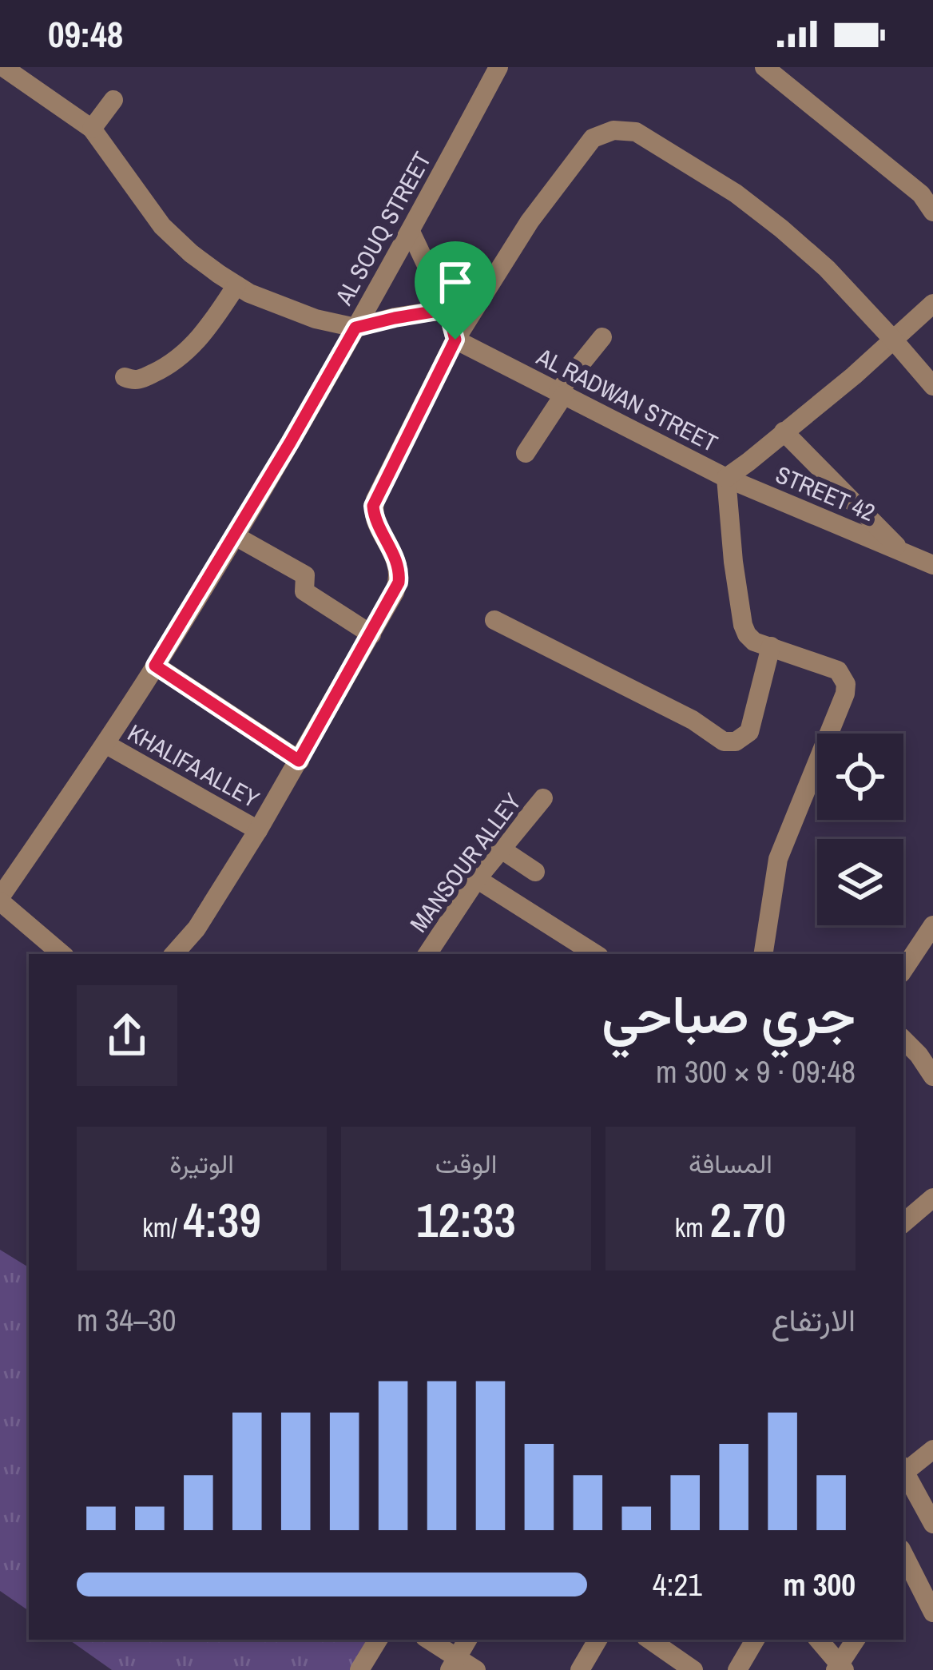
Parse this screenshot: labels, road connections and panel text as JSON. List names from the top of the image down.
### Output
{
  "streets": {
    "street": [
      "AL SOUQ STREET",
      "AL RADWAN STREET",
      "STREET 42",
      "KHALIFA ALLEY",
      "MANSOUR ALLEY"
    ]
  },
  "crossings": [
    ["AL SOUQ STREET", "KHALIFA ALLEY"],
    ["AL RADWAN STREET", "STREET 42"]
  ],
  "page": {
    "status": "09:48",
    "heading": ["جري صباحي", "09:48 · 9 × 300 m"],
    "stats": [
      ["المسافة", "2.70 km"],
      ["الوقت", "12:33"],
      ["الوتيرة", "4:39 /km"]
    ],
    "chart": ["الارتفاع", "30–34 m"],
    "list": [
      {
        "name": "300 m",
        "note": "4:21"
      }
    ]
  }
}
